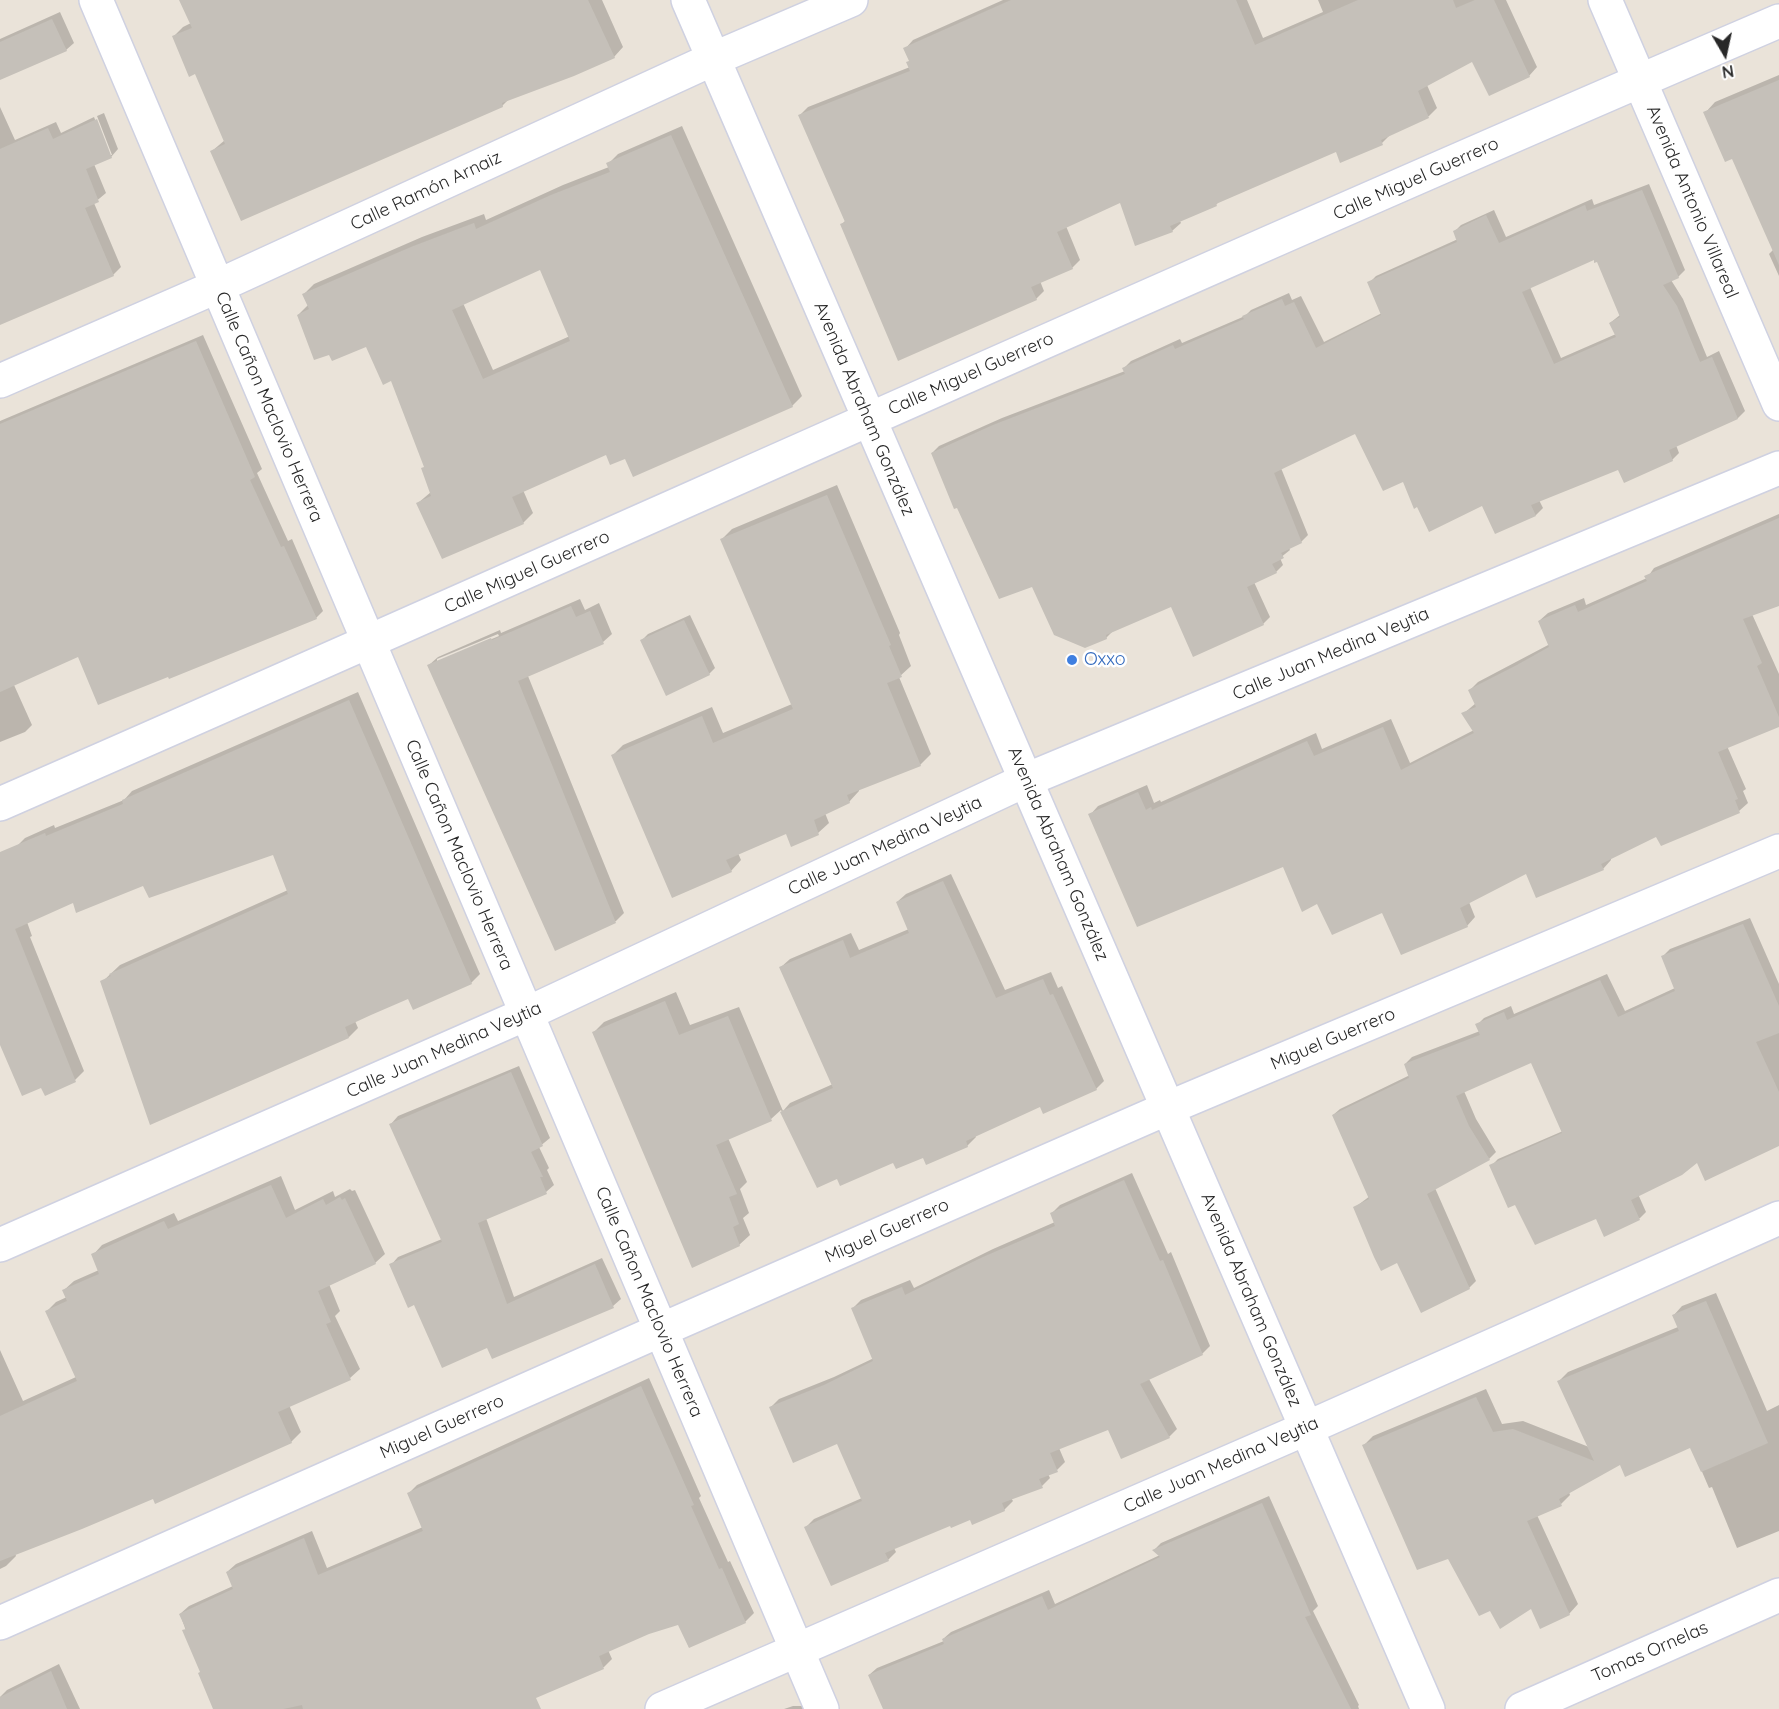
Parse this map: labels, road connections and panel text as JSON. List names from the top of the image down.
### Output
{
  "streets": {
    "street": [
      "Calle Miguel Guerrero",
      "Calle Ramón Arnaiz",
      "Avenida Antonio Villareal",
      "Calle Cañon Maclovio Herrera",
      "Avenida Abraham González",
      "Calle Juan Medina Veytia",
      "Miguel Guerrero",
      "Tomas Ornelas"
    ]
  },
  "crossings": [
    ["Calle Miguel Guerrero", "Avenida Antonio Villareal"],
    ["Calle Miguel Guerrero", "Calle Cañon Maclovio Herrera"],
    ["Calle Miguel Guerrero", "Avenida Abraham González"],
    ["Calle Ramón Arnaiz", "Calle Cañon Maclovio Herrera"],
    ["Calle Ramón Arnaiz", "Avenida Abraham González"],
    ["Calle Cañon Maclovio Herrera", "Calle Juan Medina Veytia"],
    ["Calle Cañon Maclovio Herrera", "Miguel Guerrero"],
    ["Avenida Abraham González", "Calle Juan Medina Veytia"],
    ["Avenida Abraham González", "Miguel Guerrero"]
  ],
  "places": ["Oxxo"],
  "north": "bottom"
}
